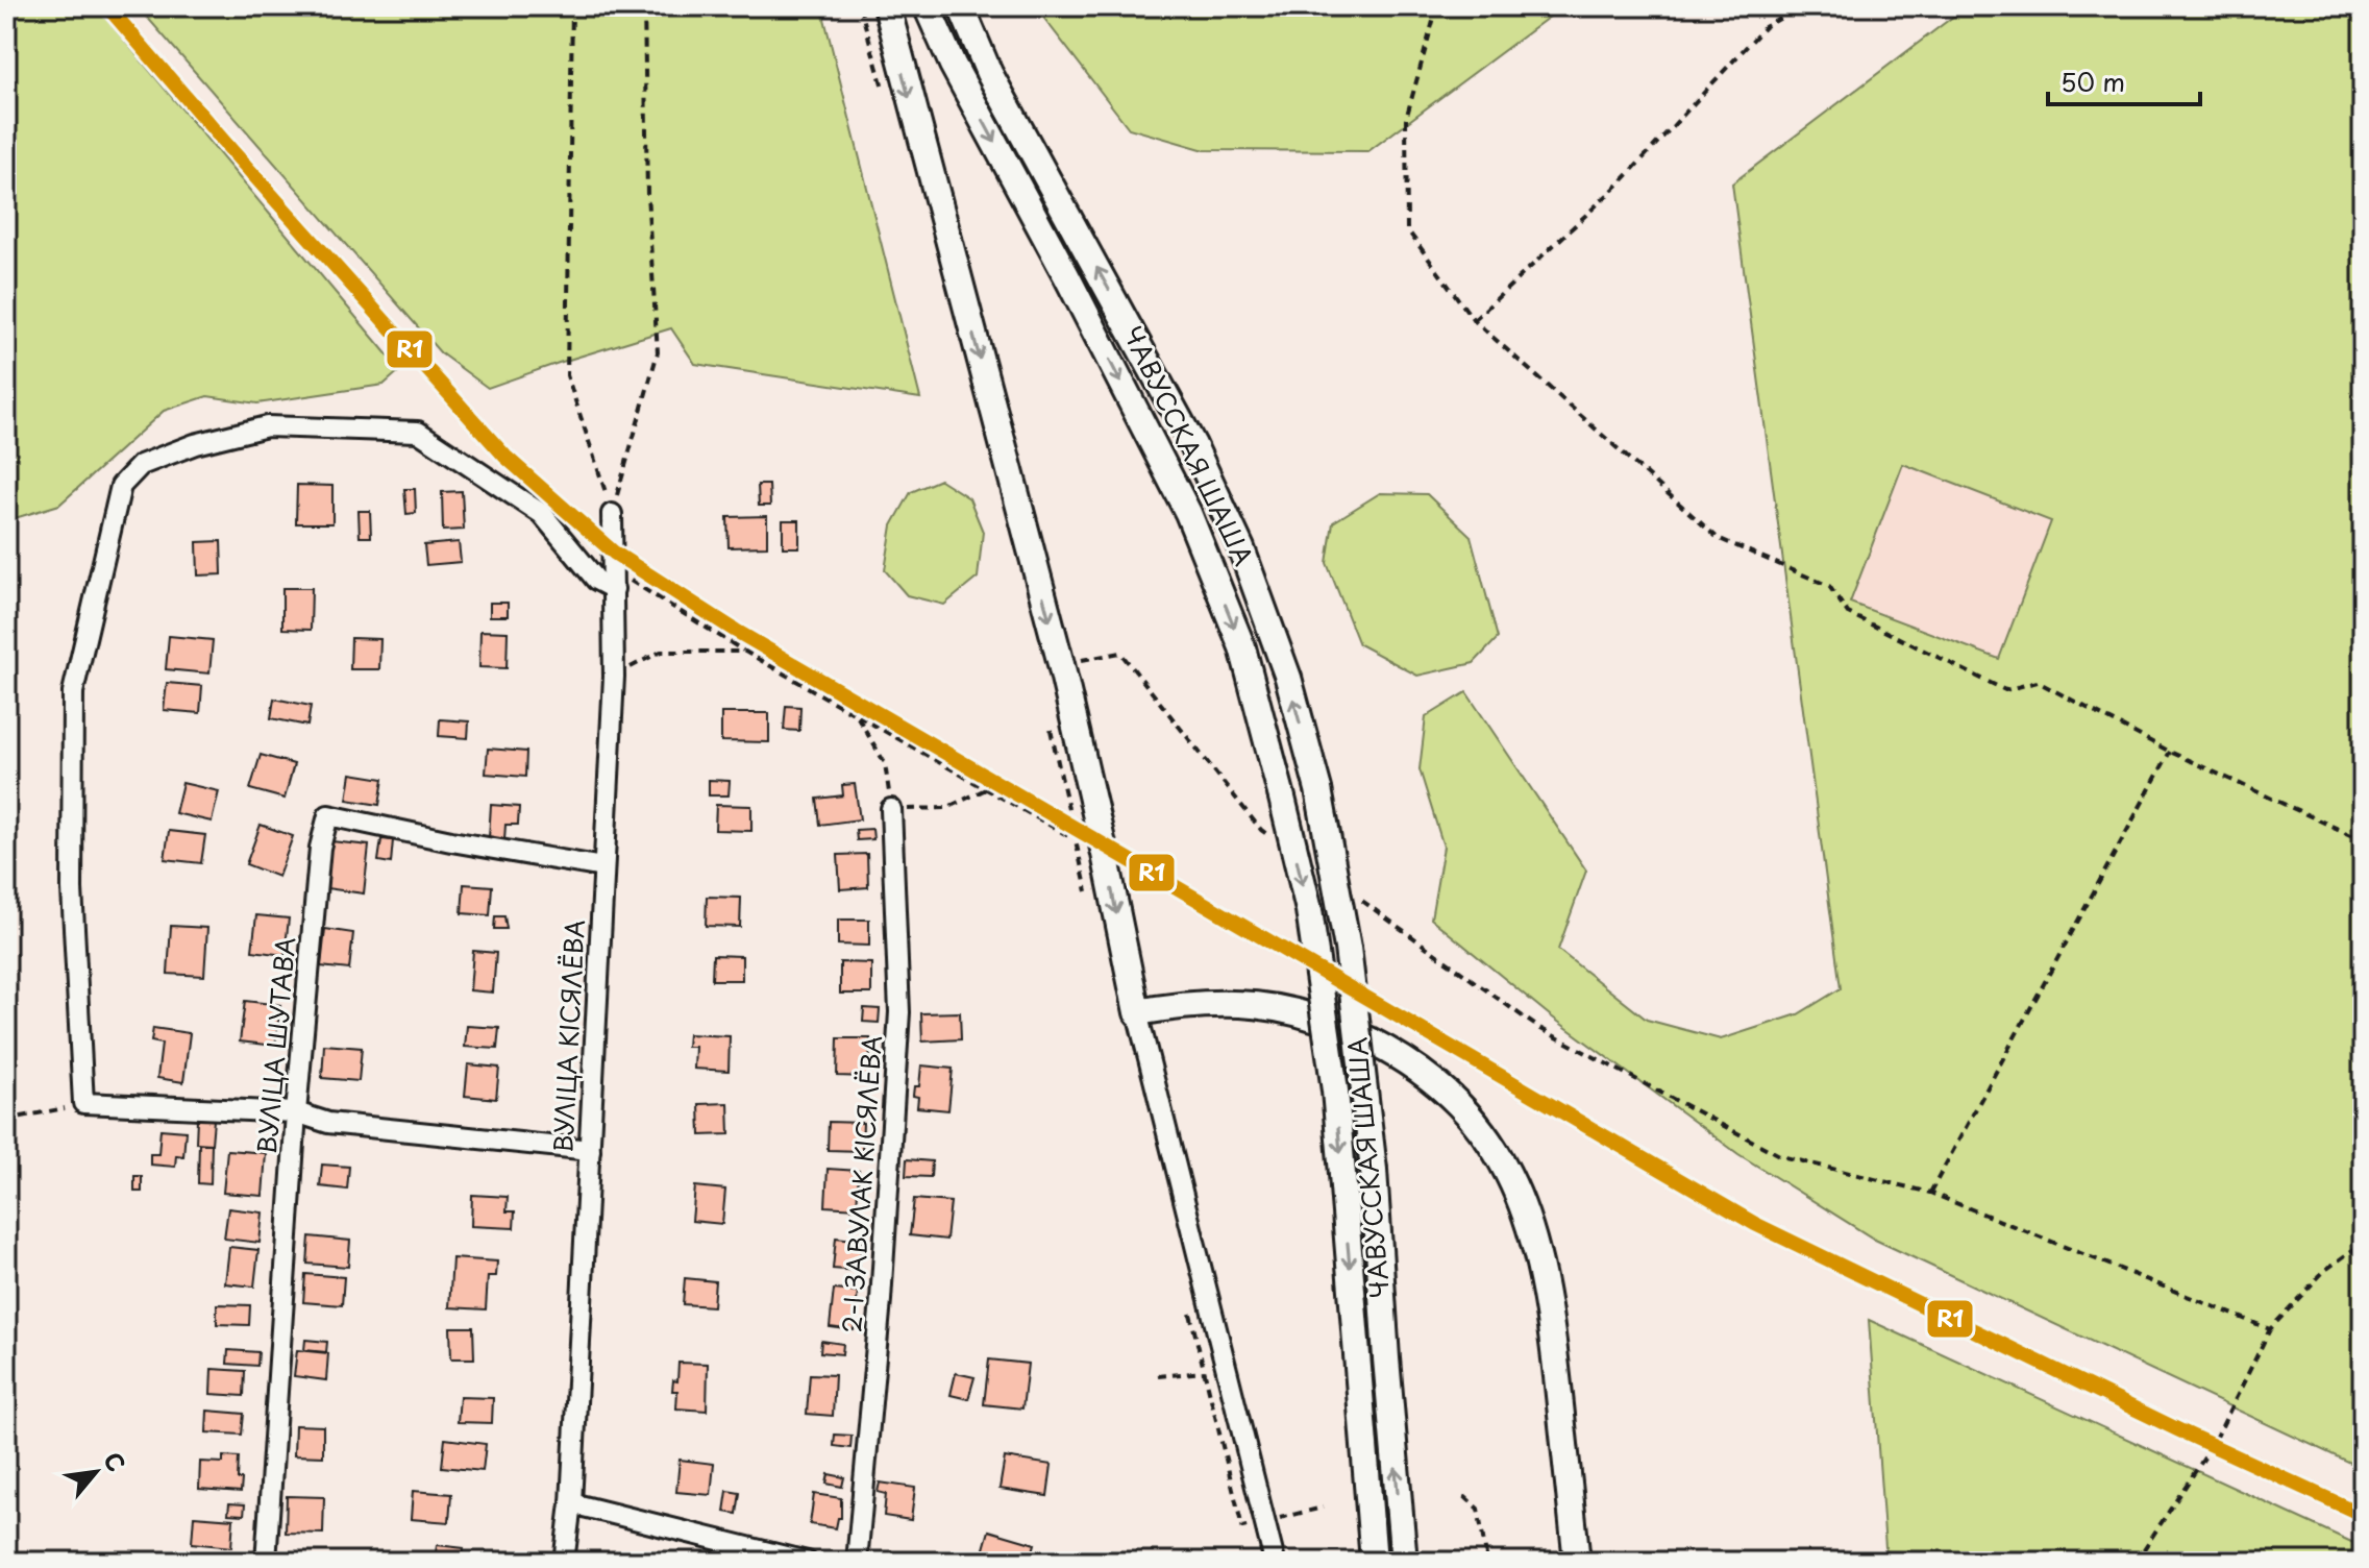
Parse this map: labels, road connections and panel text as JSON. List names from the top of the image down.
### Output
{
  "streets": {
    "main road": ["ЧАВУССКАЯ ШАША"],
    "street": ["ВУЛІЦА КІСЯЛЁВА", "ВУЛІЦА ШУТАВА", "2-І ЗАВУЛАК КІСЯЛЁВА"]
  },
  "crossings": [
    ["ВУЛІЦА КІСЯЛЁВА", "ВУЛІЦА ШУТАВА"]
  ],
  "lines": ["transit line R1"],
  "scale_bar": "50 m",
  "north": "top right"
}
